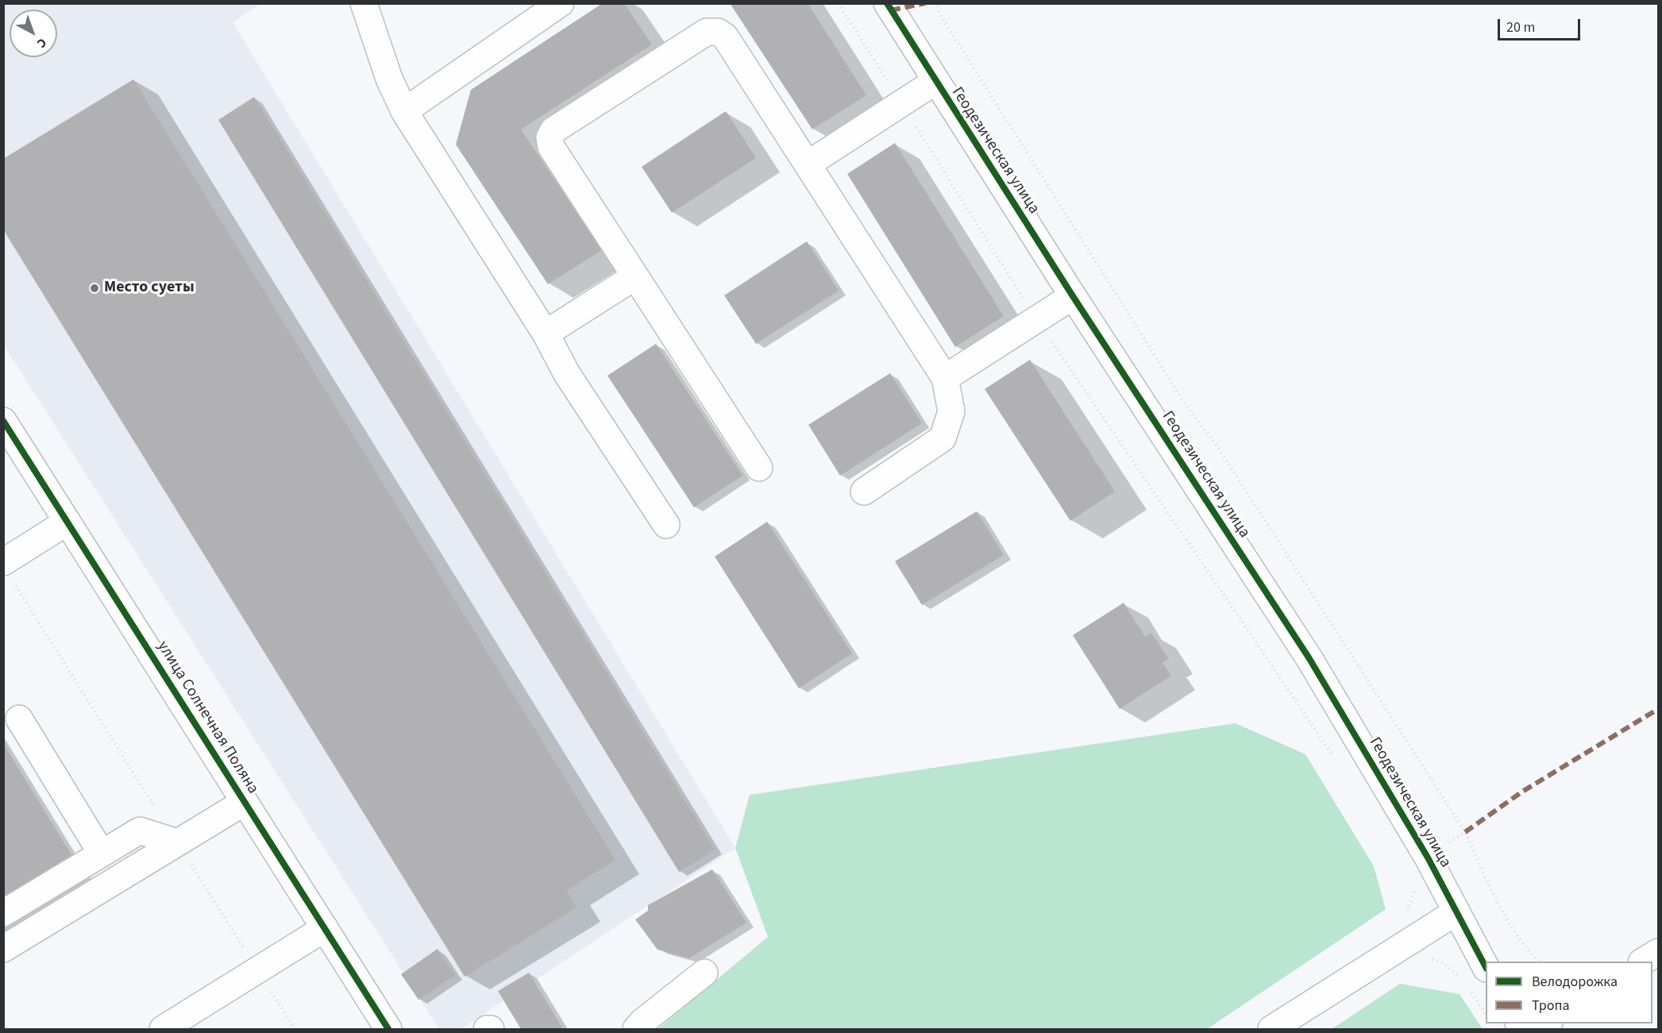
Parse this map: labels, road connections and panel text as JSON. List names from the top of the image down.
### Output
{
  "streets": {
    "street": ["Геодезическая улица", "улица Солнечная Поляна"]
  },
  "places": ["Место суеты"],
  "legend": ["Велодорожка", "Тропа"],
  "scale_bar": "20 m",
  "north": "bottom right"
}
